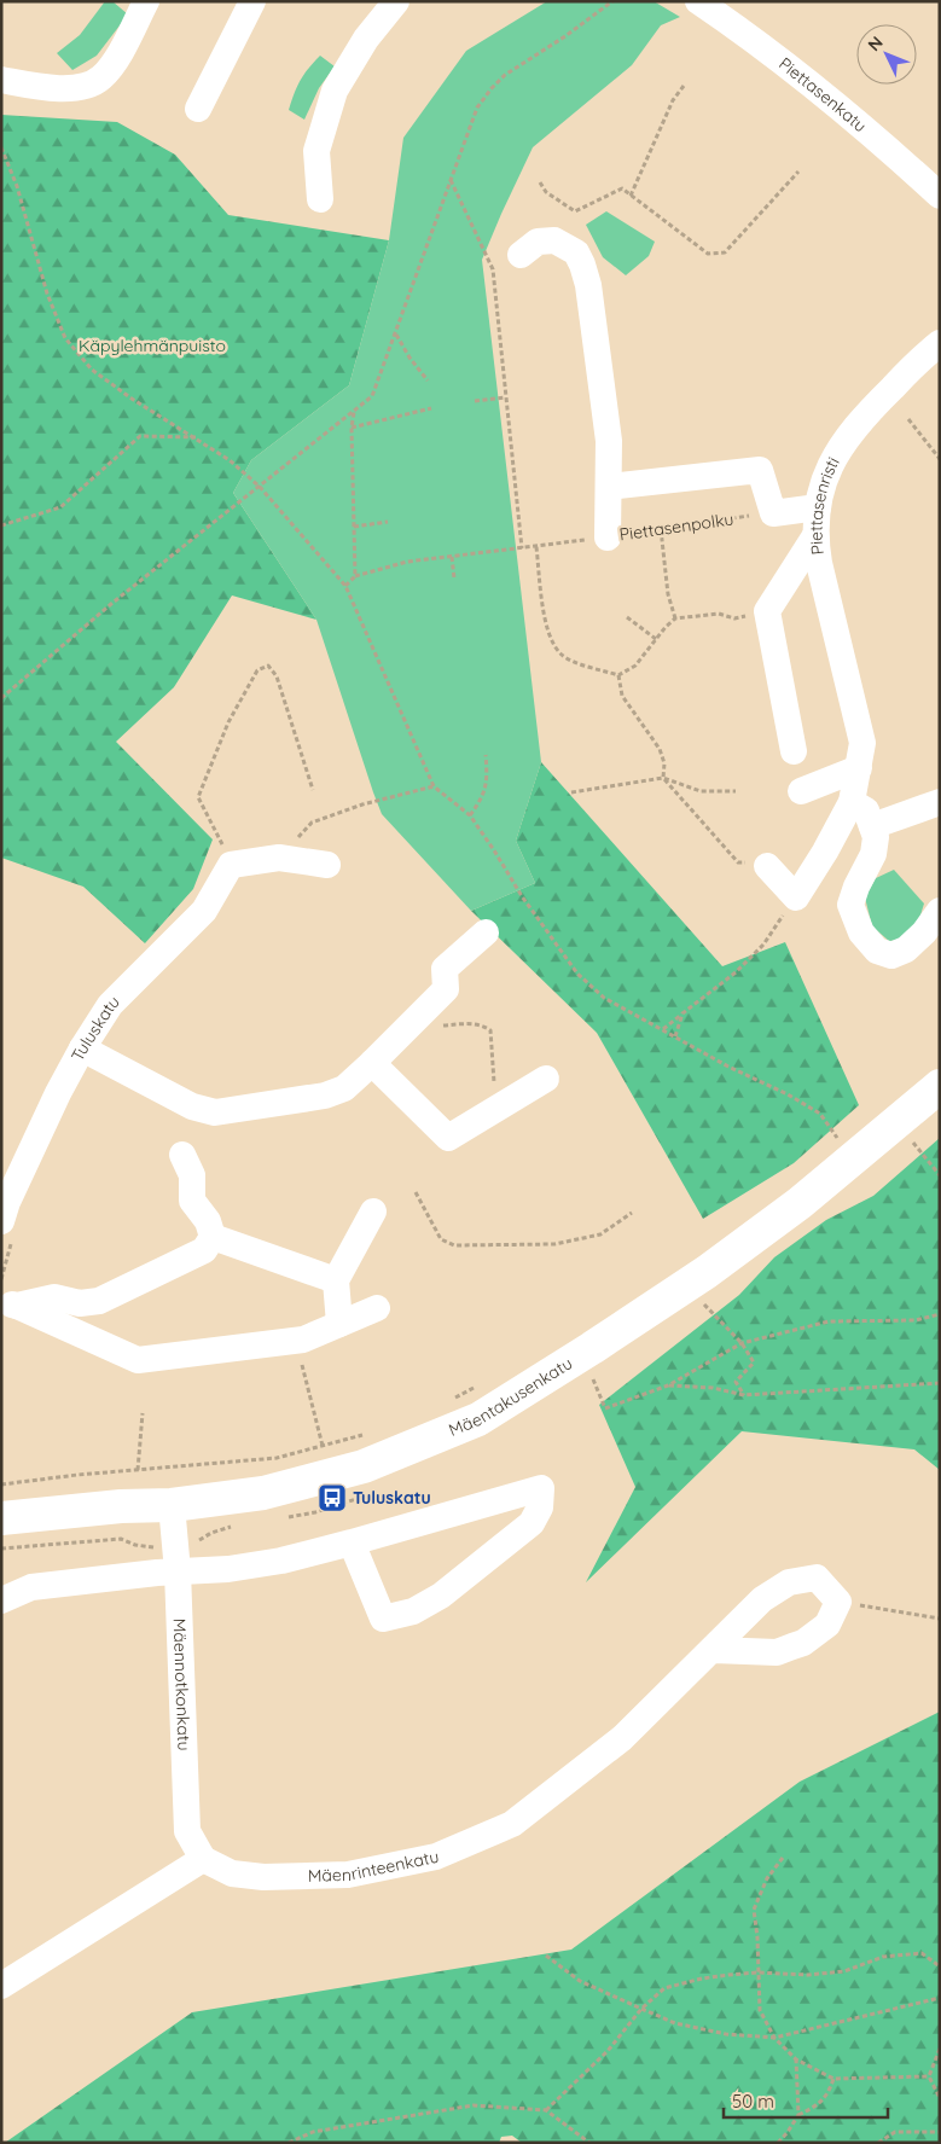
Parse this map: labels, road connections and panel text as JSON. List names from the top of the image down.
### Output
{
  "streets": {
    "main road": ["Mäentakusenkatu"],
    "street": [
      "Piettasenkatu",
      "Piettasenristi",
      "Tuluskatu",
      "Mäennotkonkatu",
      "Mäenrinteenkatu"
    ],
    "path": ["Piettasenpolku"]
  },
  "crossings": [
    ["Mäentakusenkatu", "Mäennotkonkatu"],
    ["Mäennotkonkatu", "Mäenrinteenkatu"]
  ],
  "parks": ["Käpylehmänpuisto"],
  "places": {
    "bus stop": ["Tuluskatu"]
  },
  "scale_bar": "50 m",
  "north": "top left"
}
